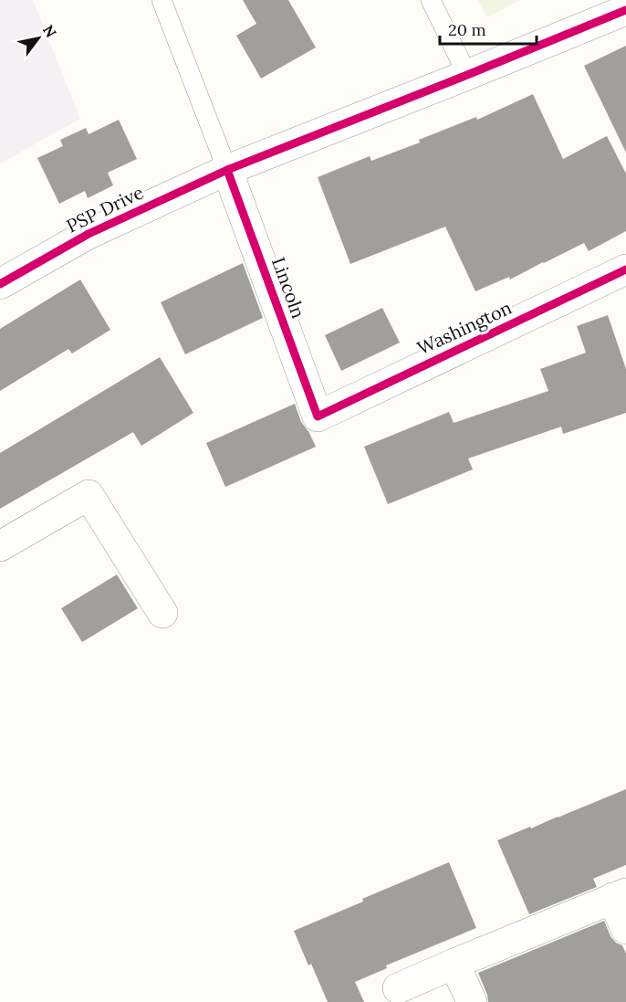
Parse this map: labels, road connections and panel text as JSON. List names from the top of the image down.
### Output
{
  "streets": {
    "street": ["PSP Drive", "Lincoln", "Washington"]
  },
  "crossings": [
    ["PSP Drive", "Lincoln"],
    ["Lincoln", "Washington"]
  ],
  "scale_bar": "20 m",
  "north": "top right"
}
